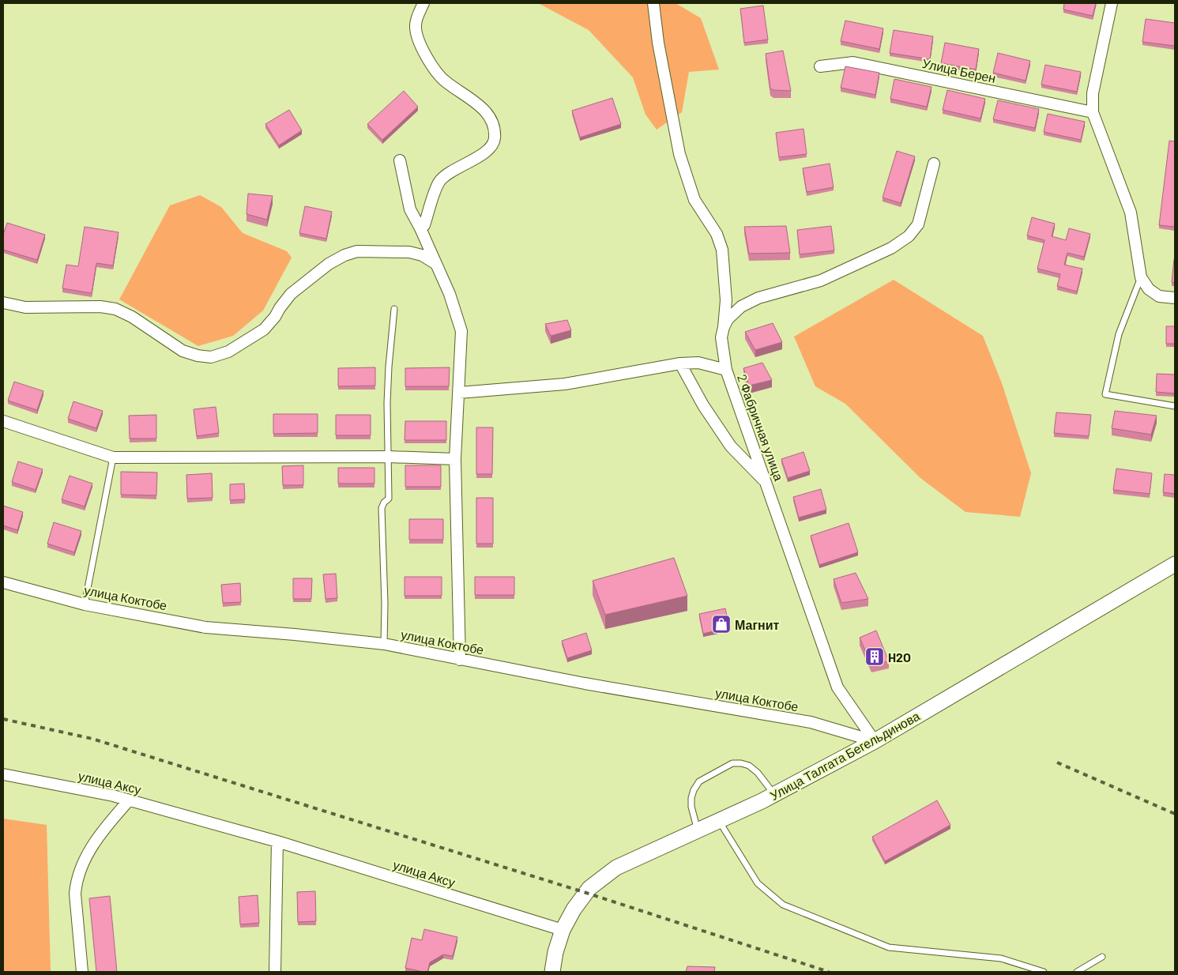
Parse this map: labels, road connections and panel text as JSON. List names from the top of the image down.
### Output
{
  "streets": {
    "street": [
      "Улица Берен",
      "2 Фабричная улица",
      "улица Коктобе",
      "Улица Талгата Бегельдинова",
      "улица Аксу"
    ]
  },
  "crossings": [
    ["2 Фабричная улица", "улица Коктобе"],
    ["2 Фабричная улица", "Улица Талгата Бегельдинова"],
    ["улица Коктобе", "Улица Талгата Бегельдинова"],
    ["Улица Талгата Бегельдинова", "улица Аксу"]
  ],
  "places": {
    "shop": ["Магнит"],
    "building": ["H2O"]
  }
}
